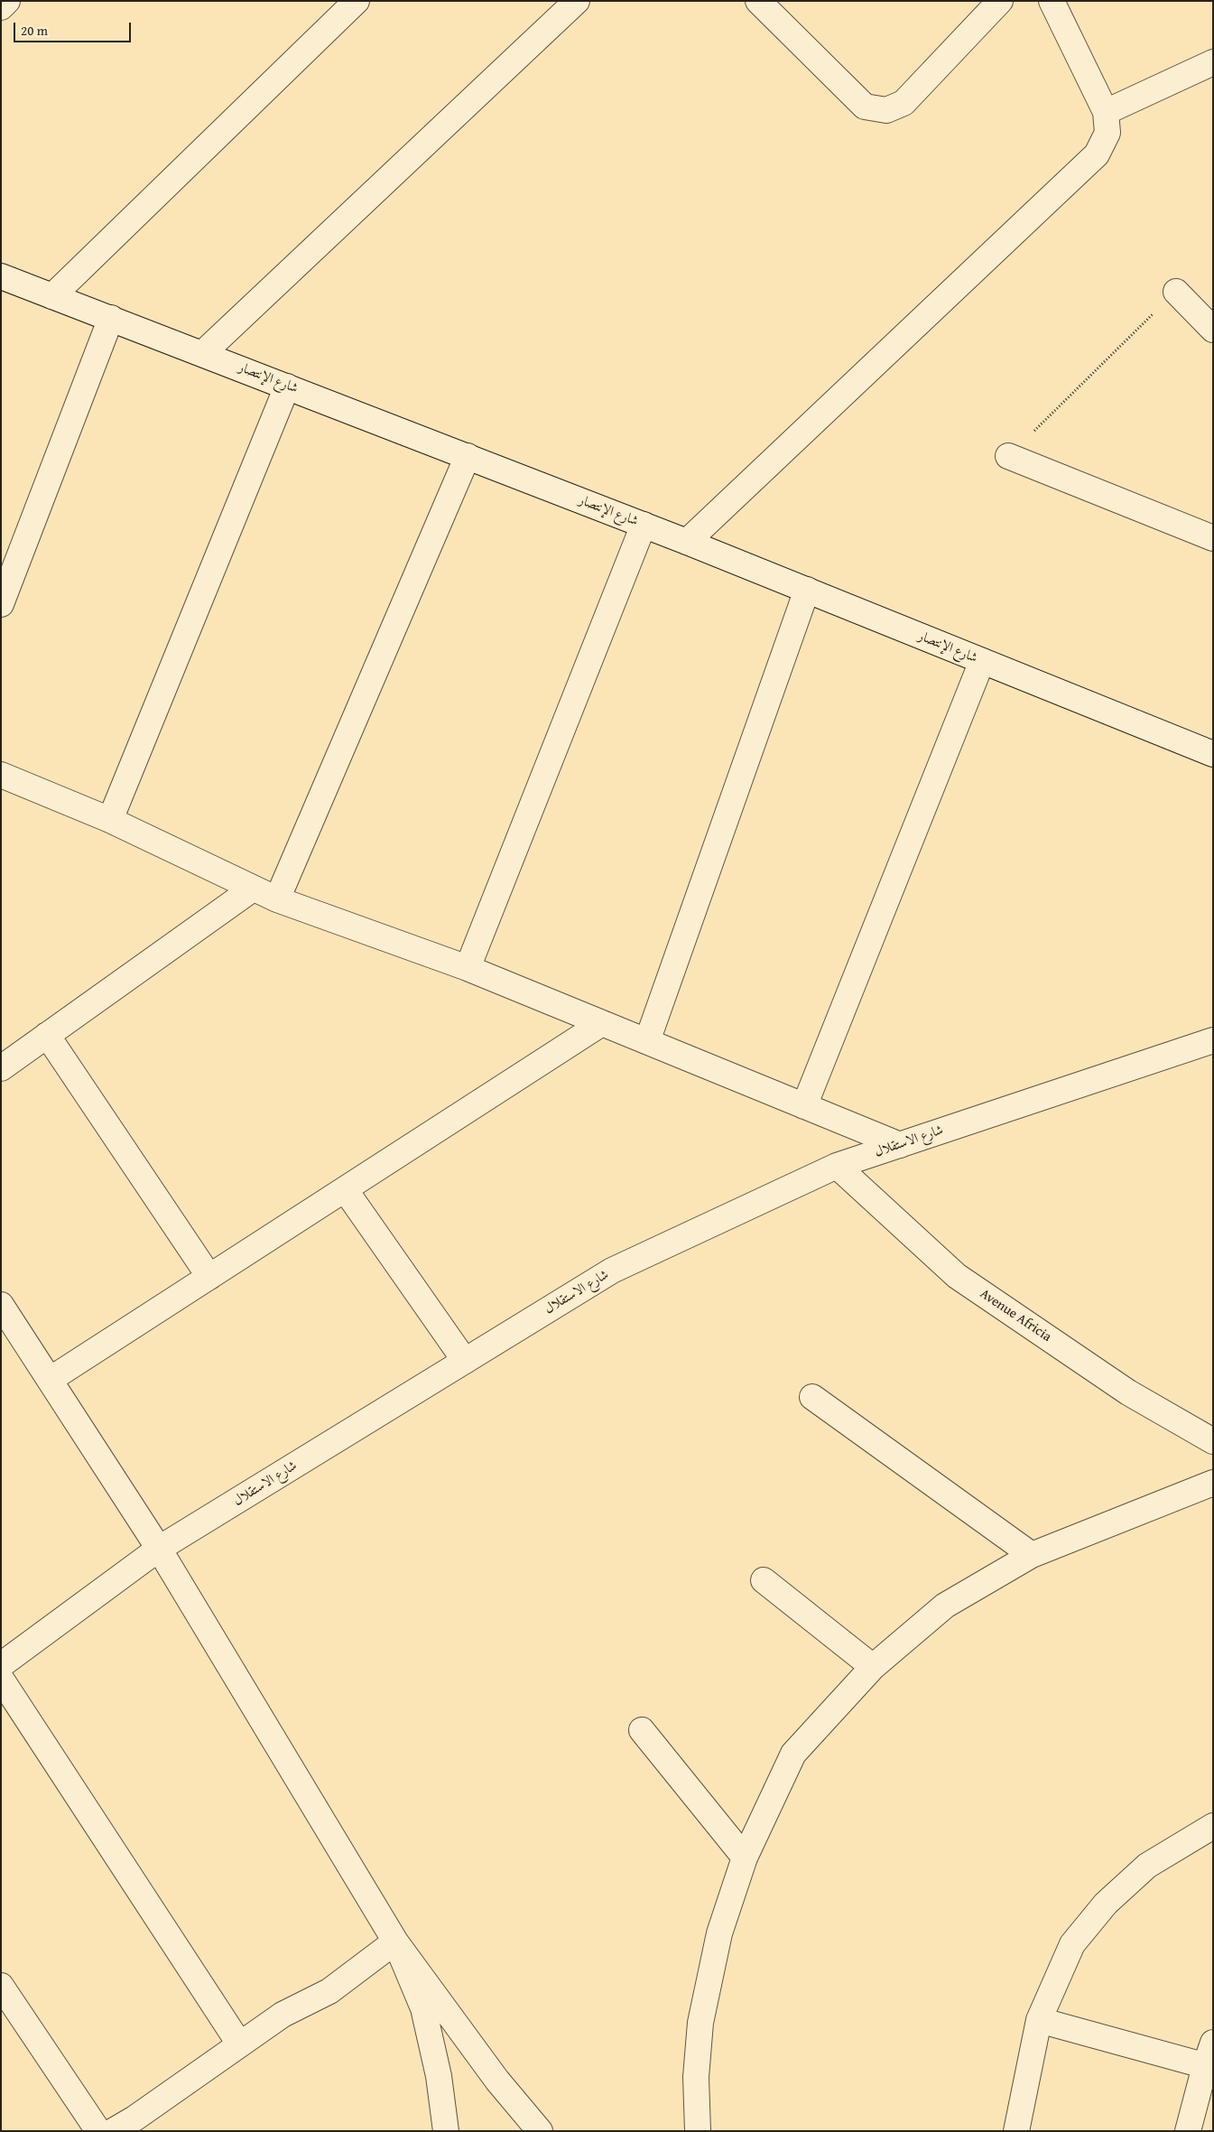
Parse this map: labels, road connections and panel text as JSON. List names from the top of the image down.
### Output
{
  "streets": {
    "street": ["شارع الإنتصار", "شارع الاستقلال", "Avenue Africia"]
  },
  "crossings": [
    ["شارع الاستقلال", "Avenue Africia"]
  ],
  "scale_bar": "20 m"
}
